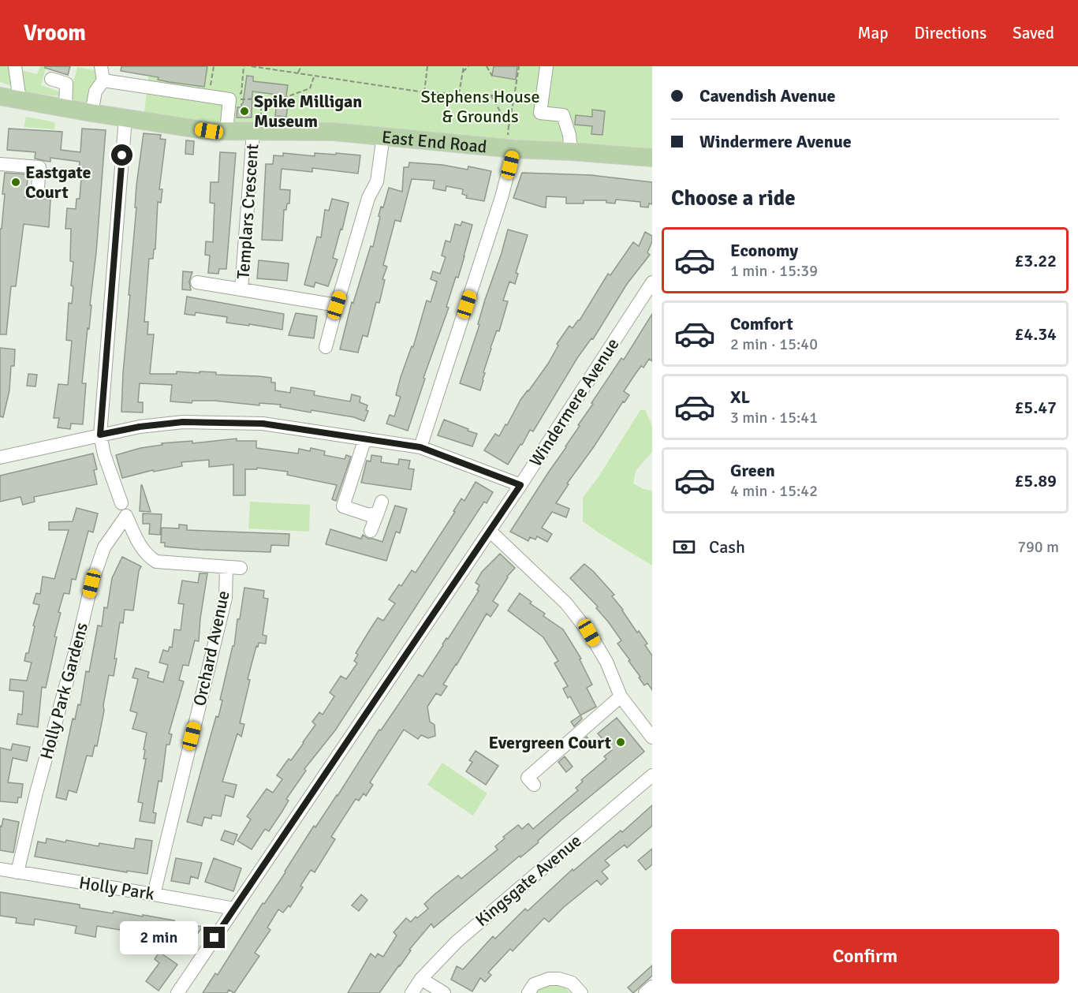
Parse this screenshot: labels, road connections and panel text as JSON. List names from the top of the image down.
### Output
{
  "streets": {
    "main road": ["East End Road"],
    "street": [
      "Templars Crescent",
      "Windermere Avenue",
      "Orchard Avenue",
      "Holly Park Gardens",
      "Kingsgate Avenue",
      "Holly Park"
    ]
  },
  "crossings": [
    ["East End Road", "Templars Crescent"],
    ["Windermere Avenue", "Holly Park"],
    ["Orchard Avenue", "Holly Park"],
    ["Holly Park Gardens", "Holly Park"]
  ],
  "parks": ["Stephens House & Grounds"],
  "places": ["Spike Milligan Museum", "Eastgate Court", "Evergreen Court"],
  "page": {
    "header": "Vroom",
    "nav": ["Map", "Directions", "Saved"],
    "banner": ["Cavendish Avenue", "Windermere Avenue"],
    "heading": "Choose a ride",
    "list": [
      {
        "name": "Economy",
        "note": "1 min · 15:39",
        "value": "£3.22"
      },
      {
        "name": "Comfort",
        "note": "2 min · 15:40",
        "value": "£4.34"
      },
      {
        "name": "XL",
        "note": "3 min · 15:41",
        "value": "£5.47"
      },
      {
        "name": "Green",
        "note": "4 min · 15:42",
        "value": "£5.89"
      }
    ],
    "pay": ["Cash", "790 m"],
    "buttons": "Confirm",
    "bubble": "2 min"
  }
}
